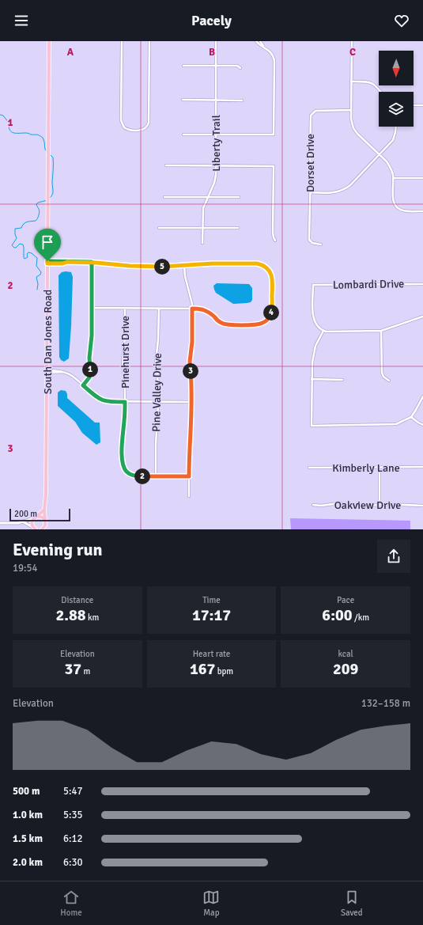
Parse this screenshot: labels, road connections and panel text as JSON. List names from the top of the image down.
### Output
{
  "streets": {
    "main road": ["South Dan Jones Road"],
    "street": [
      "Liberty Trail",
      "Dorset Drive",
      "Lombardi Drive",
      "Pinehurst Drive",
      "Pine Valley Drive",
      "Kimberly Lane",
      "Oakview Drive"
    ]
  },
  "crossings": [
    ["Pinehurst Drive", "Pine Valley Drive"]
  ],
  "scale_bar": "200 m",
  "north": "bottom",
  "page": {
    "header": "Pacely",
    "pins": [
      "5",
      "4",
      "1",
      "3",
      "2"
    ],
    "scale": "200 m",
    "heading": ["Evening run", "19:54"],
    "stats": [
      ["Distance", "2.88 km"],
      ["Time", "17:17"],
      ["Pace", "6:00 /km"],
      ["Elevation", "37 m"],
      ["Heart rate", "167 bpm"],
      ["kcal", "209"]
    ],
    "chart": ["Elevation", "132–158 m"],
    "list": [
      {
        "name": "500 m",
        "note": "5:47"
      },
      {
        "name": "1.0 km",
        "note": "5:35"
      },
      {
        "name": "1.5 km",
        "note": "6:12"
      },
      {
        "name": "2.0 km",
        "note": "6:30"
      }
    ],
    "tabs": ["Home", "Map", "Saved"]
  },
  "grid": {
    "columns": ["A", "B", "C"],
    "rows": ["1", "2", "3"]
  }
}
